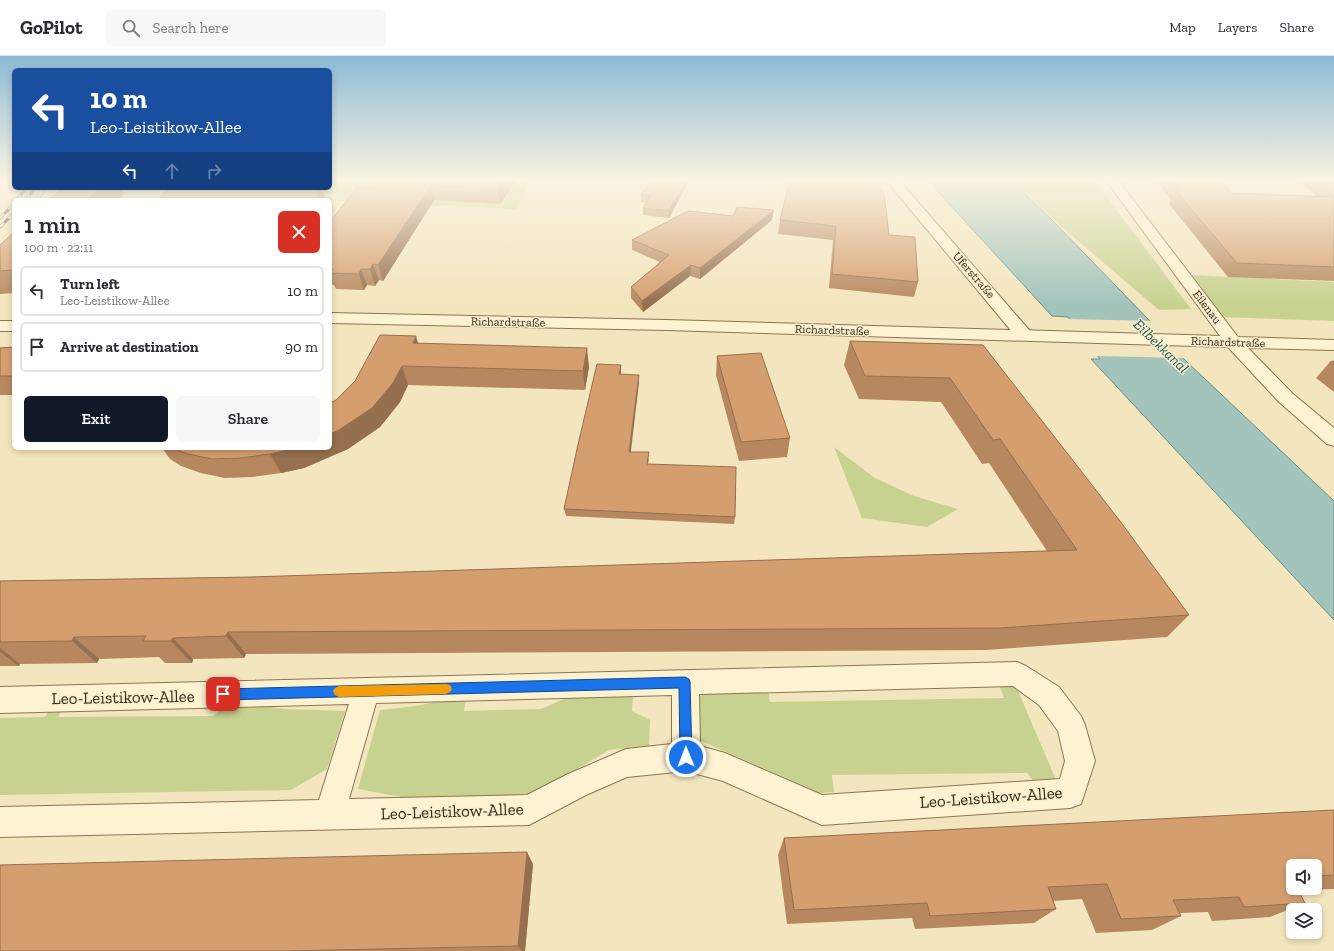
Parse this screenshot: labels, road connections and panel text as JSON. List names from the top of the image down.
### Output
{
  "streets": {
    "street": [
      "Uferstraße",
      "Eilenau",
      "Richardstraße",
      "Leo-Leistikow-Allee"
    ]
  },
  "crossings": [
    ["Uferstraße", "Richardstraße"],
    ["Eilenau", "Richardstraße"]
  ],
  "water": ["Eilbekkanal"],
  "page": {
    "header": "GoPilot",
    "search": "Search here",
    "nav": ["Map", "Layers", "Share"],
    "turn": ["10 m", "Leo-Leistikow-Allee"],
    "heading": ["1 min", "100 m · 22:11"],
    "list": [
      {
        "name": "Turn left",
        "note": "Leo-Leistikow-Allee",
        "value": "10 m"
      },
      {
        "name": "Arrive at destination",
        "value": "90 m"
      }
    ],
    "buttons": ["Exit", "Share"]
  }
}
